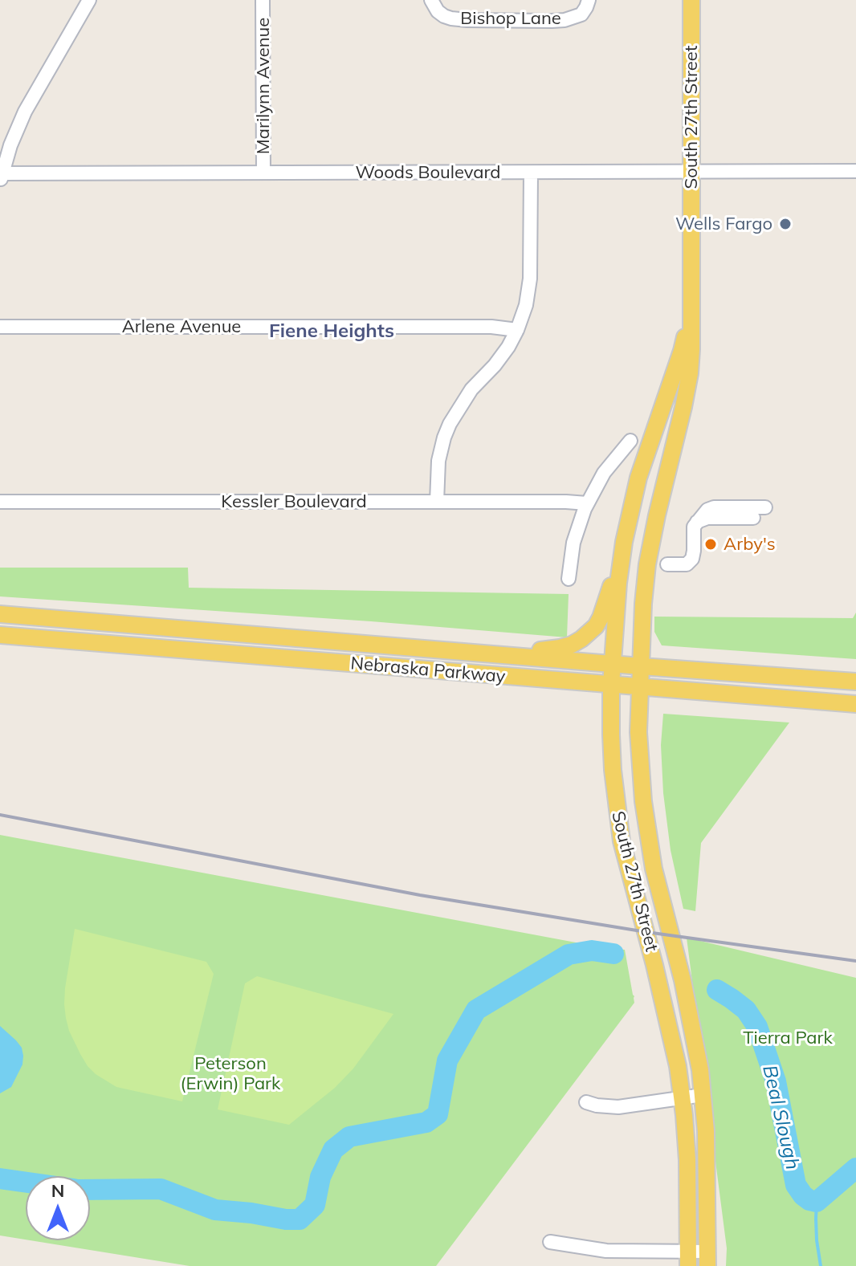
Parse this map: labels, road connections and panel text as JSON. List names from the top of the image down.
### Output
{
  "streets": {
    "main road": ["South 27th Street", "Nebraska Parkway"],
    "street": [
      "Bishop Lane",
      "Marilynn Avenue",
      "Woods Boulevard",
      "Arlene Avenue",
      "Kessler Boulevard"
    ]
  },
  "crossings": [
    ["Marilynn Avenue", "Woods Boulevard"],
    ["South 27th Street", "Woods Boulevard"],
    ["South 27th Street", "Nebraska Parkway"]
  ],
  "districts": ["Fiene Heights"],
  "water": ["Beal Slough"],
  "parks": ["Tierra Park", "Peterson (Erwin) Park"],
  "places": ["Wells Fargo", "Arby's"],
  "north": "top"
}
